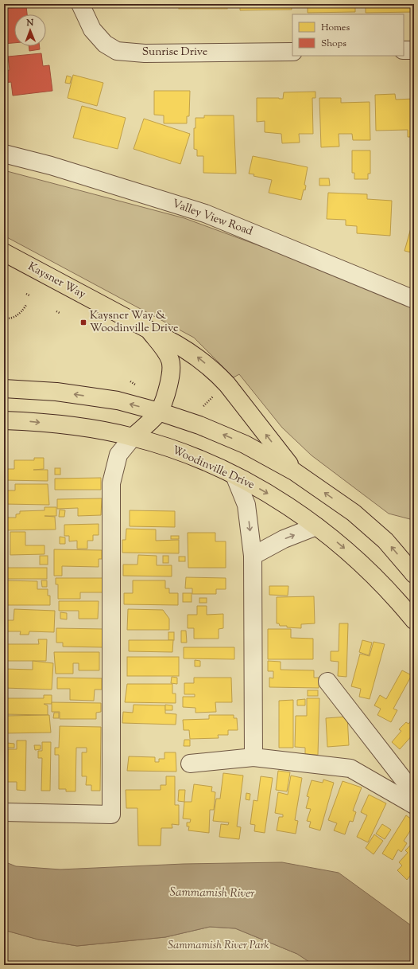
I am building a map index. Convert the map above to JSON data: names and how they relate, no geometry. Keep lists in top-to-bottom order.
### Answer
{
  "streets": {
    "main road": ["Kaysner Way", "Woodinville Drive"],
    "street": ["Sunrise Drive", "Valley View Road"]
  },
  "crossings": [
    ["Kaysner Way", "Woodinville Drive"]
  ],
  "water": ["Sammamish River"],
  "parks": ["Sammamish River Park"],
  "places": {
    "transit": ["Kaysner Way & Woodinville Drive"]
  },
  "legend": ["Homes", "Shops"],
  "north": "top"
}
